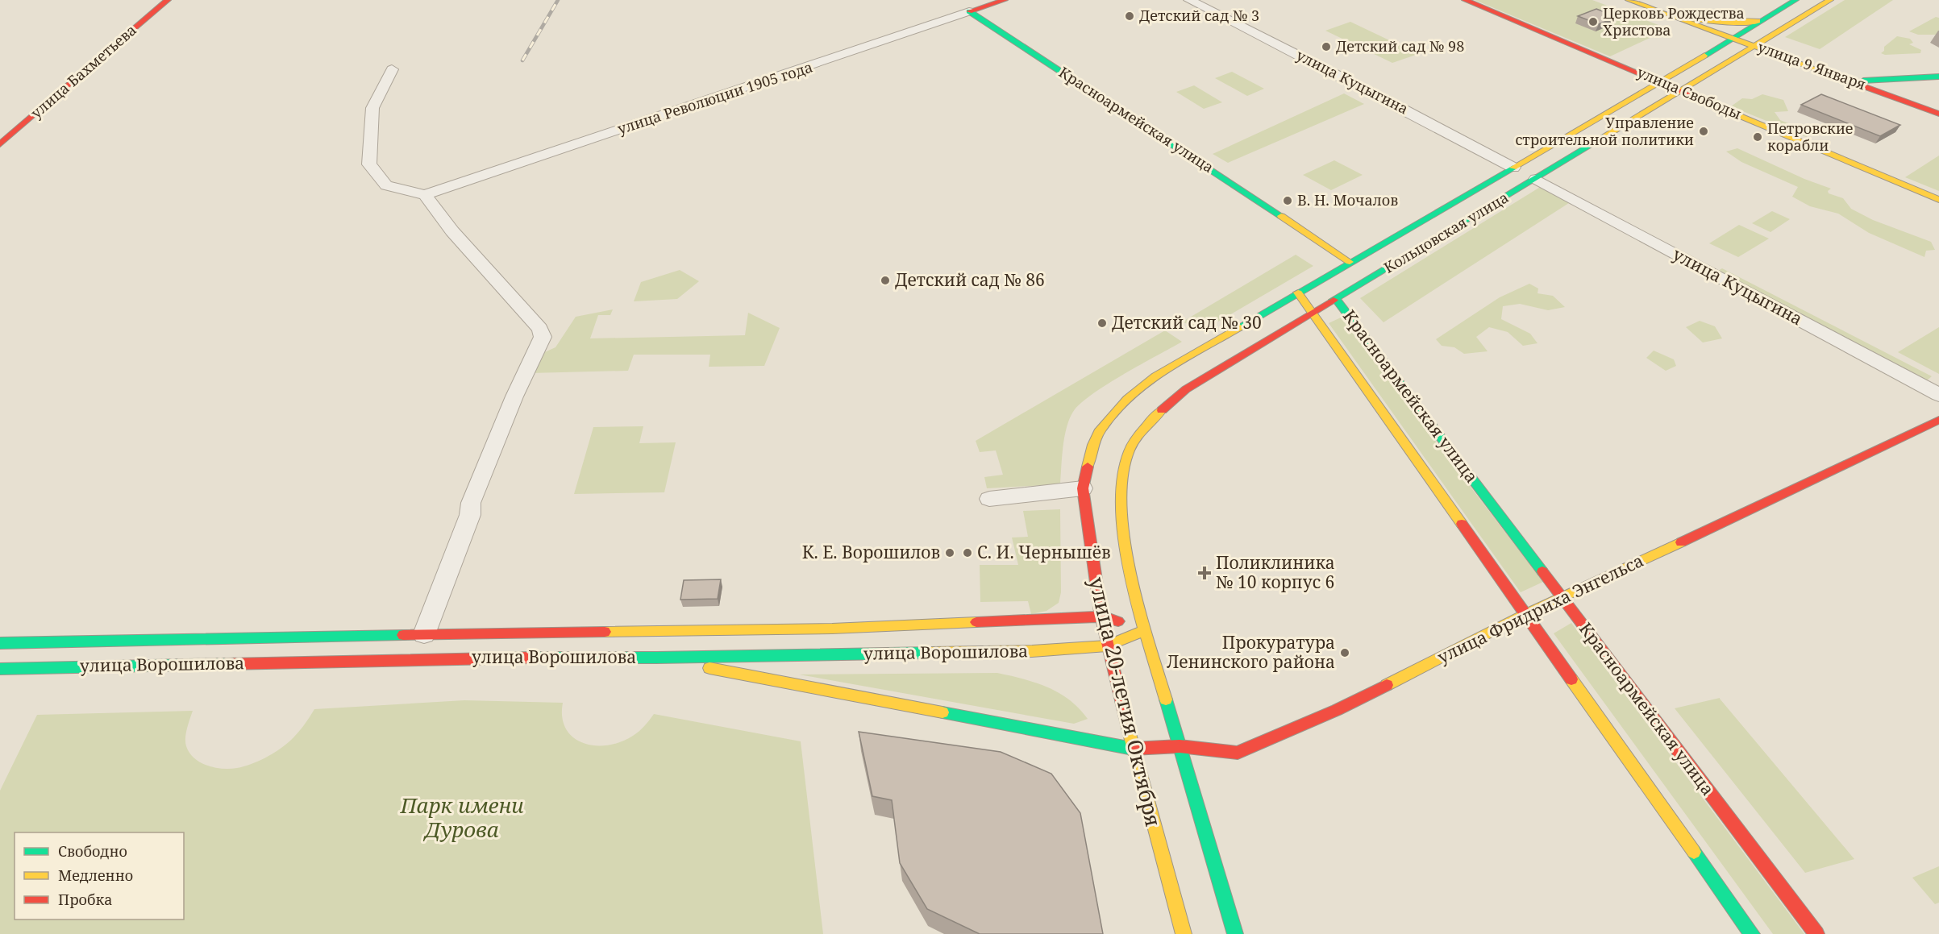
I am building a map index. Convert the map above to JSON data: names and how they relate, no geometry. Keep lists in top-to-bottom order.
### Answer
{
  "streets": {
    "main road": [
      "улица 9 Января",
      "улица Бахметьева",
      "улица Свободы",
      "улица Революции 1905 года",
      "Красноармейская улица",
      "Кольцовская улица",
      "улица Фридриха Энгельса",
      "улица Ворошилова",
      "улица 20-летия Октября"
    ],
    "street": ["улица Куцыгина"]
  },
  "crossings": [
    ["улица 9 Января", "Кольцовская улица"],
    ["улица Куцыгина", "Кольцовская улица"],
    ["улица Свободы", "Кольцовская улица"],
    ["улица Революции 1905 года", "Красноармейская улица"],
    ["Красноармейская улица", "Кольцовская улица"],
    ["Красноармейская улица", "улица Фридриха Энгельса"],
    ["Кольцовская улица", "улица 20-летия Октября"],
    ["улица Фридриха Энгельса", "улица Ворошилова"],
    ["улица Фридриха Энгельса", "улица 20-летия Октября"],
    ["улица Ворошилова", "улица 20-летия Октября"]
  ],
  "parks": ["Парк имени Дурова"],
  "places": {
    "other": [
      "Детский сад № 3",
      "Церковь Рождества Христова",
      "Детский сад № 98",
      "Управление строительной политики",
      "Петровские корабли",
      "В. Н. Мочалов",
      "Детский сад № 86",
      "Детский сад № 30",
      "К. Е. Ворошилов",
      "С. И. Чернышёв",
      "Прокуратура Ленинского района"
    ],
    "health": ["Поликлиника № 10 корпус 6"]
  },
  "legend": ["Свободно", "Медленно", "Пробка"]
}
